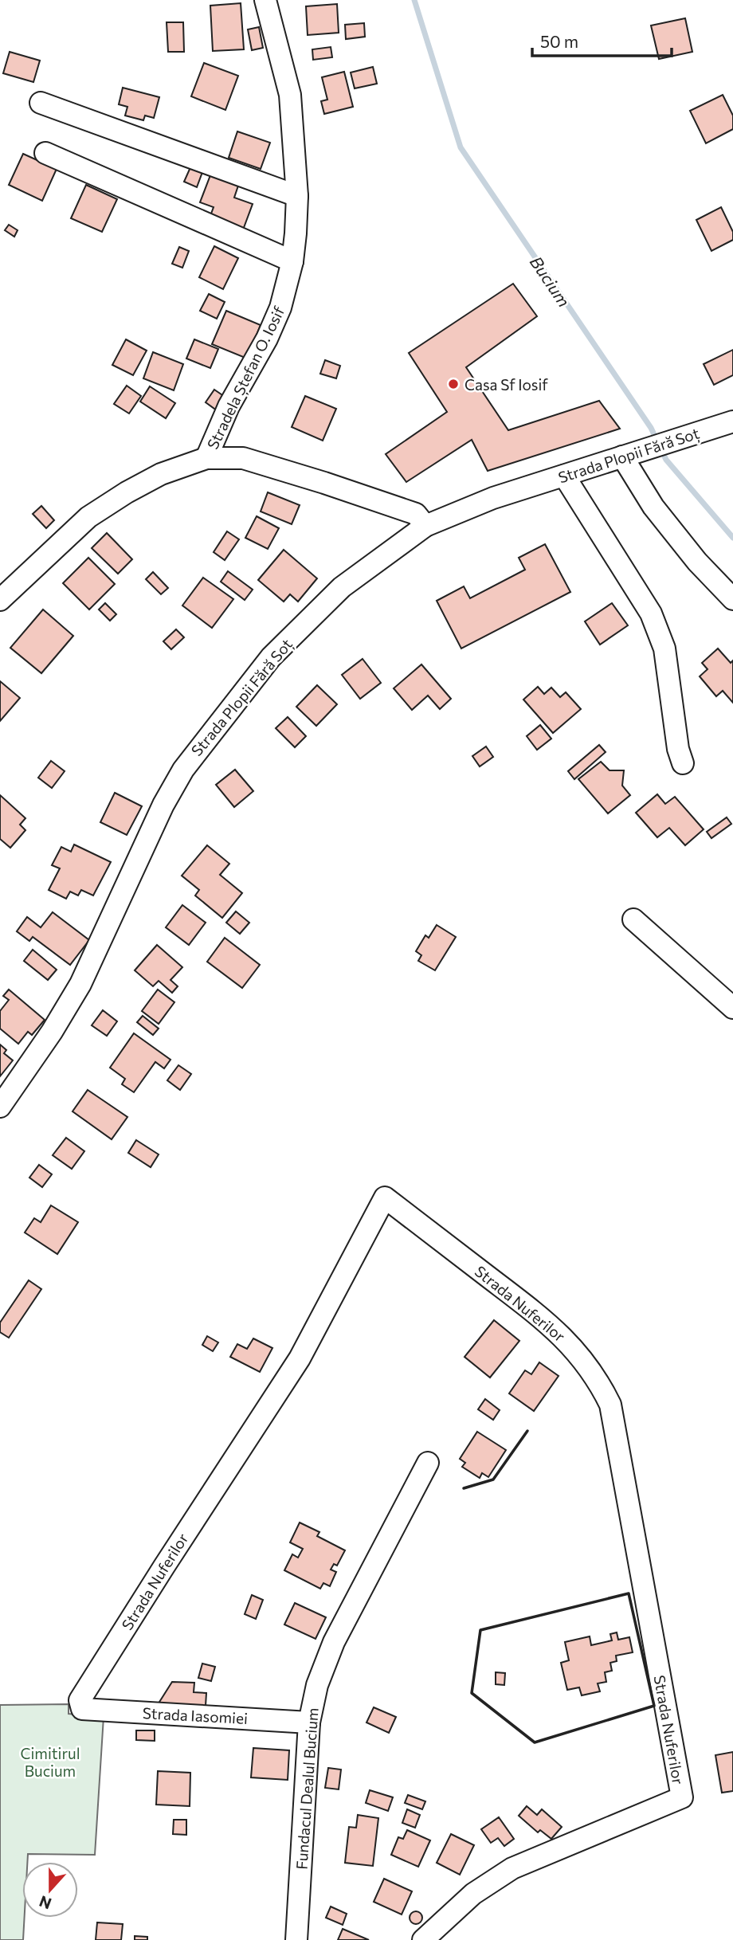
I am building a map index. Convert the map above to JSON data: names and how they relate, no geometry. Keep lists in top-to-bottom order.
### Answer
{
  "streets": {
    "street": [
      "Stradela Ștefan O. Iosif",
      "Strada Plopii Fără Soț",
      "Strada Nuferilor",
      "Strada Iasomiei",
      "Fundacul Dealul Bucium"
    ]
  },
  "crossings": [
    ["Strada Nuferilor", "Strada Iasomiei"],
    ["Strada Iasomiei", "Fundacul Dealul Bucium"]
  ],
  "water": ["Bucium"],
  "parks": ["Cimitirul Bucium"],
  "places": ["Casa Sf Iosif"],
  "scale_bar": "50 m",
  "north": "bottom"
}
